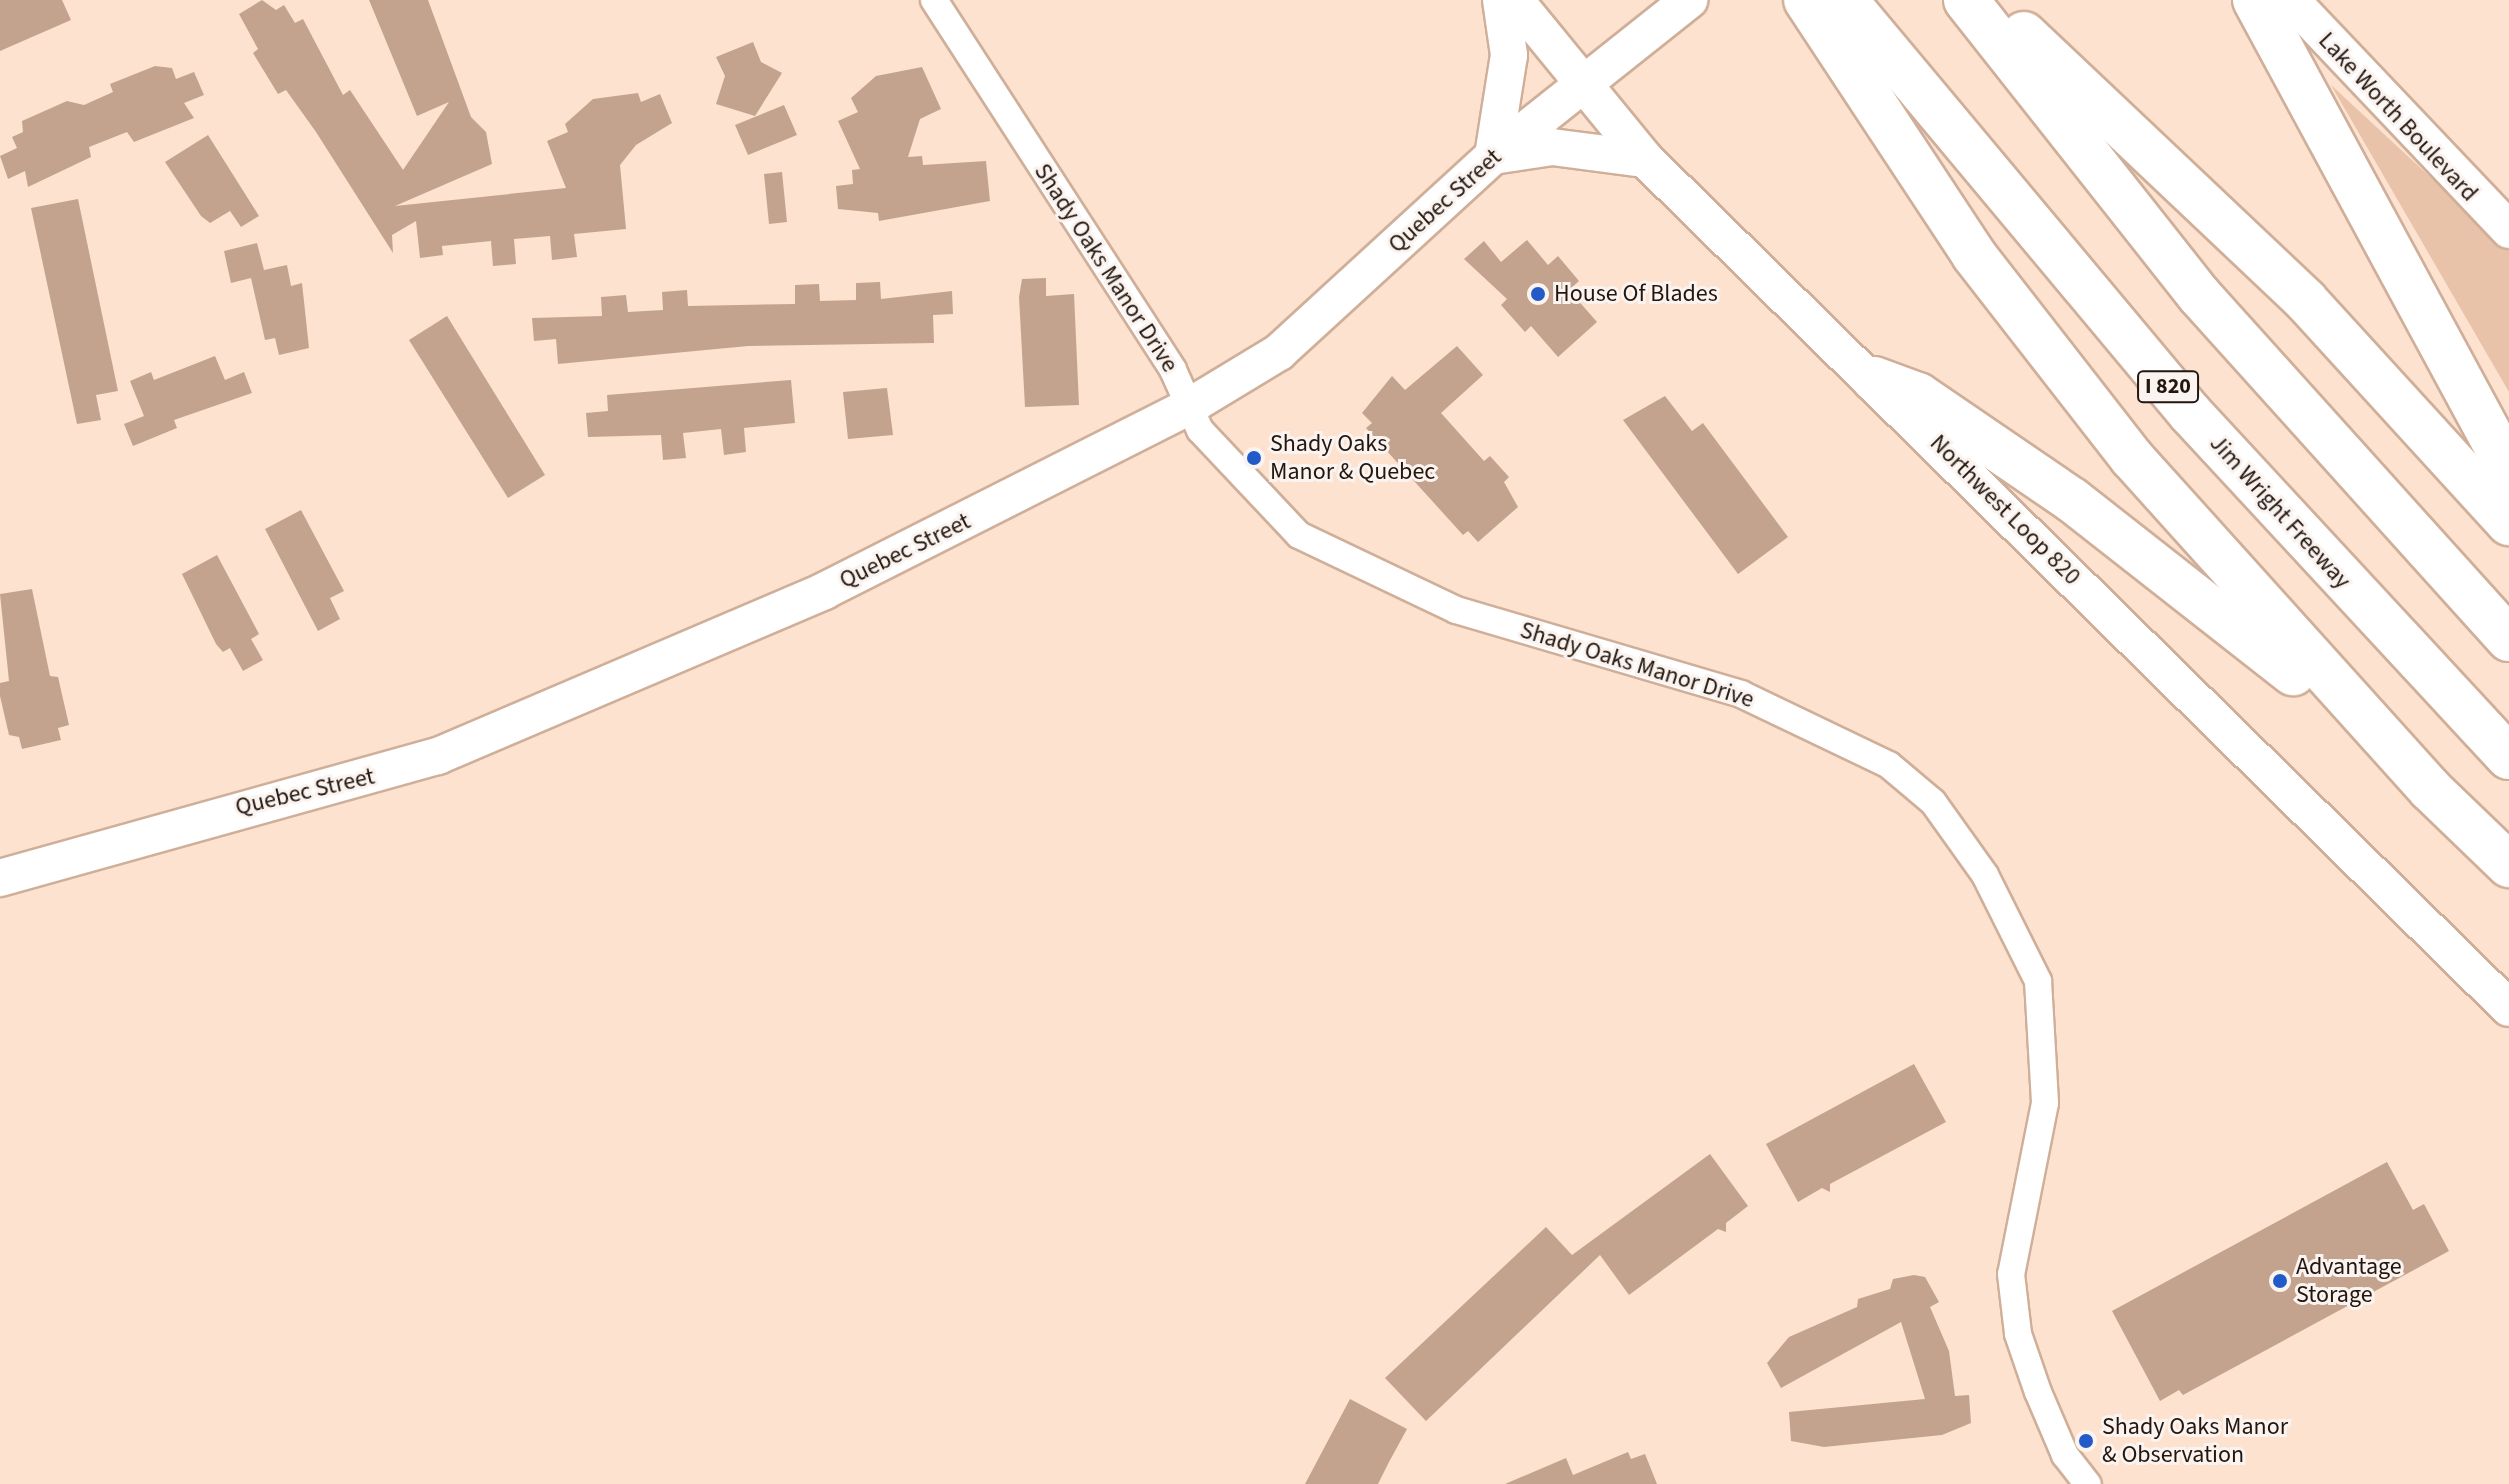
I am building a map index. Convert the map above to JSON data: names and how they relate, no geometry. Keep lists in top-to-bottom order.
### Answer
{
  "streets": {
    "highway": ["I 820", "Jim Wright Freeway"],
    "main road": ["Lake Worth Boulevard", "Quebec Street", "Northwest Loop 820"],
    "street": ["Shady Oaks Manor Drive"]
  },
  "crossings": [
    ["Quebec Street", "Shady Oaks Manor Drive"],
    ["Quebec Street", "Northwest Loop 820"]
  ],
  "places": [
    "House Of Blades",
    "Shady Oaks Manor & Quebec",
    "Advantage Storage",
    "Shady Oaks Manor & Observation"
  ]
}
